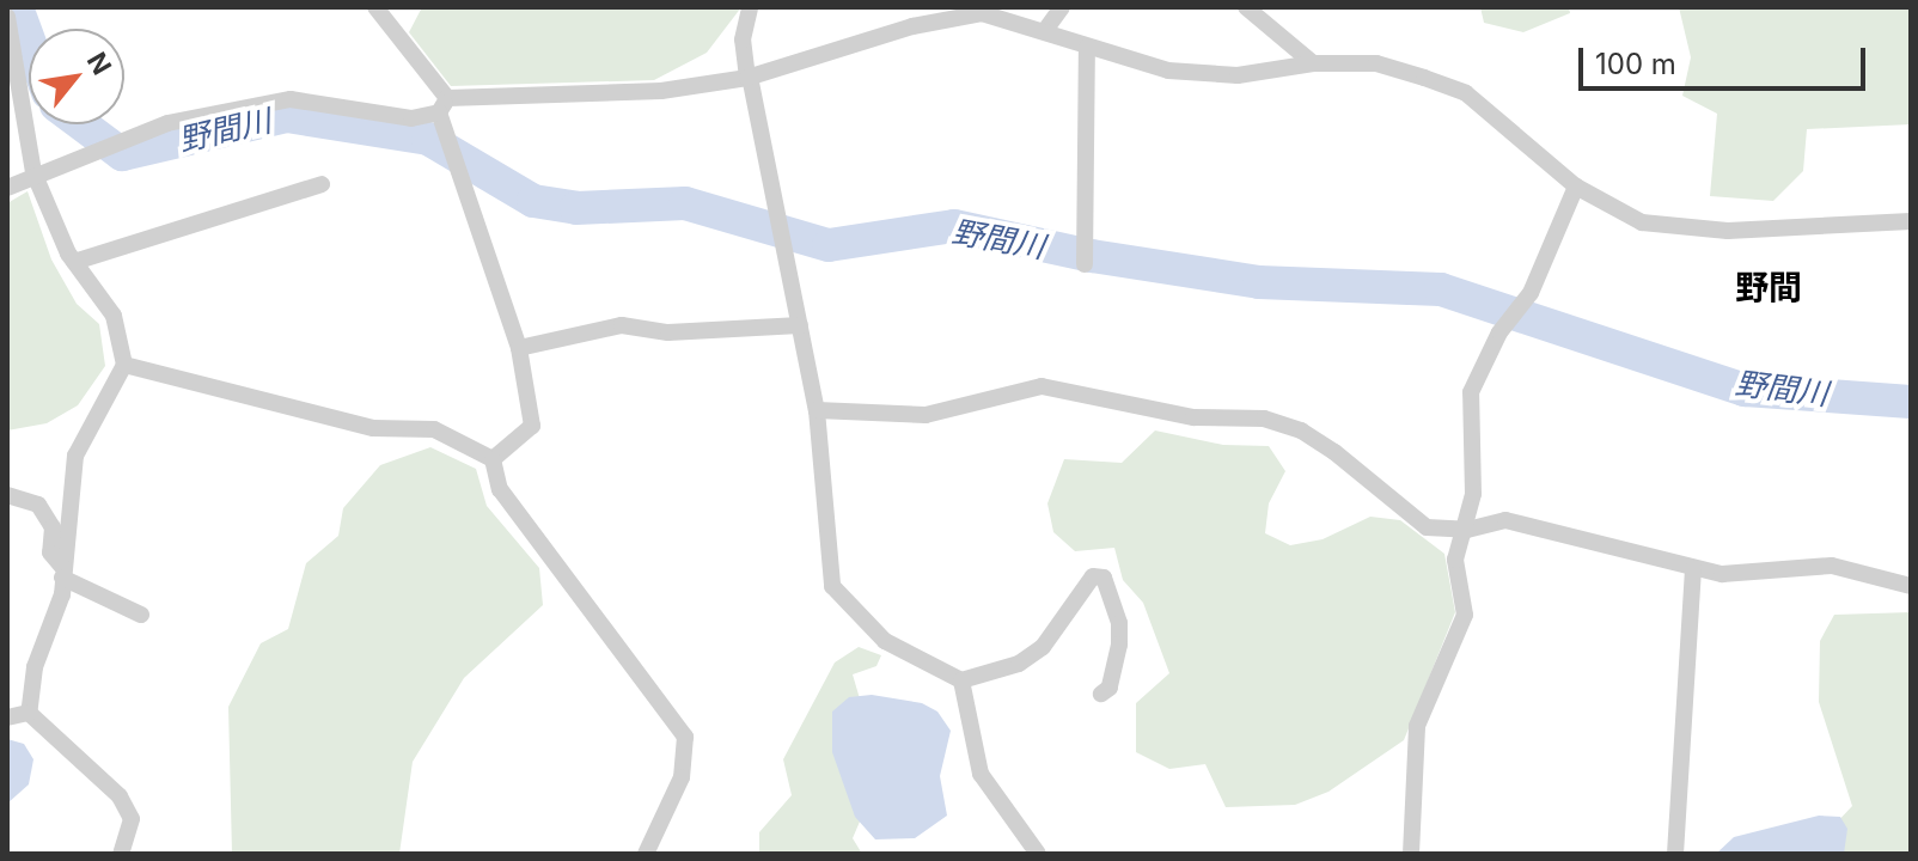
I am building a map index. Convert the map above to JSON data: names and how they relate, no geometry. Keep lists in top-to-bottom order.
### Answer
{
  "districts": ["野間"],
  "water": ["野間川"],
  "scale_bar": "100 m",
  "north": "top right"
}
